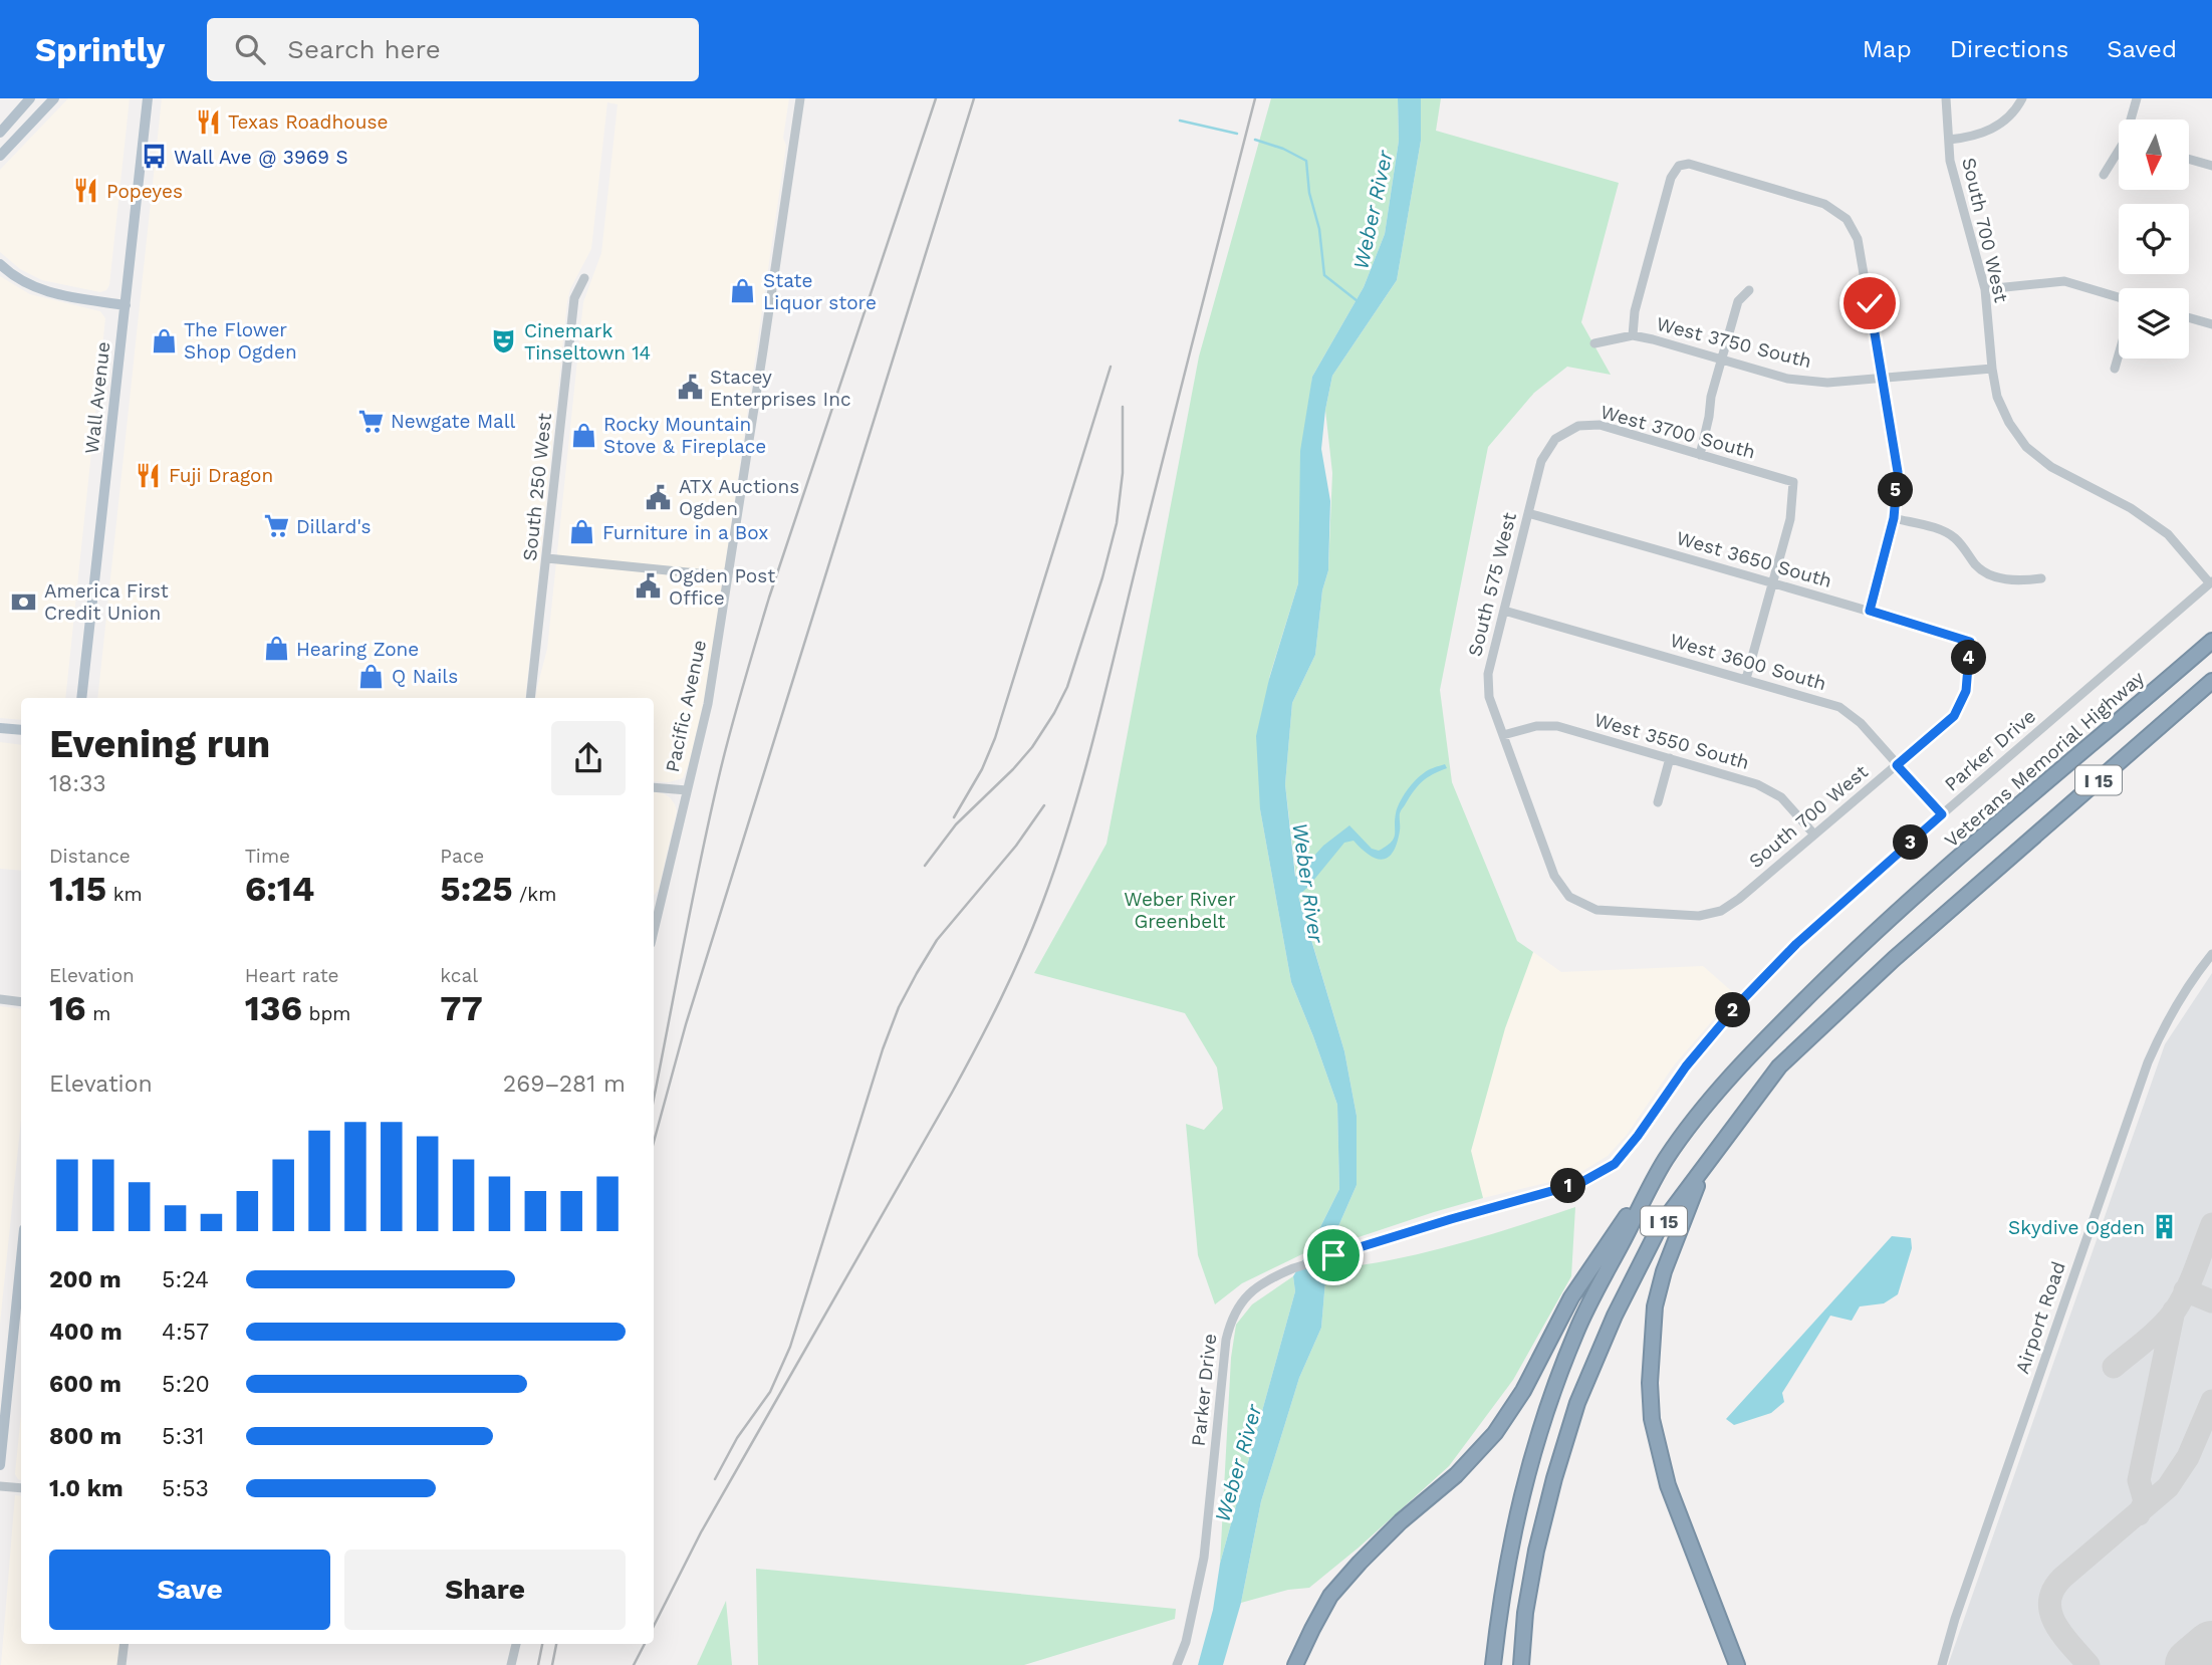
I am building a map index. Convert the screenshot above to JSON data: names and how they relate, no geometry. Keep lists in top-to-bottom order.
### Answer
{
  "streets": {
    "highway": ["Veterans Memorial Highway", "I 15"],
    "main road": ["Wall Avenue"],
    "street": [
      "South 700 West",
      "West 3750 South",
      "West 3700 South",
      "South 250 West",
      "West 3650 South",
      "South 575 West",
      "West 3600 South",
      "Pacific Avenue",
      "West 3550 South",
      "Parker Drive",
      "Airport Road"
    ]
  },
  "crossings": [
    ["South 700 West", "West 3750 South"],
    ["South 700 West", "West 3650 South"],
    ["South 700 West", "South 575 West"],
    ["South 700 West", "West 3600 South"],
    ["South 700 West", "West 3550 South"],
    ["South 700 West", "Parker Drive"],
    ["West 3700 South", "West 3650 South"],
    ["West 3700 South", "South 575 West"],
    ["West 3650 South", "South 575 West"],
    ["South 575 West", "West 3600 South"],
    ["South 575 West", "West 3550 South"],
    ["West 3600 South", "Parker Drive"]
  ],
  "water": ["Weber River"],
  "parks": ["Weber River Greenbelt"],
  "places": {
    "restaurant": ["Texas Roadhouse", "Popeyes", "Fuji Dragon"],
    "bus stop": ["Wall Ave @ 3969 S"],
    "shop": [
      "State Liquor store",
      "The Flower Shop Ogden",
      "Rocky Mountain Stove & Fireplace",
      "Furniture in a Box",
      "Hearing Zone",
      "Q Nails"
    ],
    "theatre": ["Cinemark Tinseltown 14"],
    "public building": ["Stacey Enterprises Inc", "ATX Auctions Ogden", "Ogden Post Office"],
    "supermarket": ["Newgate Mall", "Dillard's"],
    "bank": ["America First Credit Union"],
    "building": ["Skydive Ogden"]
  },
  "north": "bottom",
  "page": {
    "header": "Sprintly",
    "search": "Search here",
    "nav": ["Map", "Directions", "Saved"],
    "pins": [
      "5",
      "4",
      "3",
      "2",
      "1"
    ],
    "heading": ["Evening run", "18:33"],
    "stats": [
      ["Distance", "1.15 km"],
      ["Time", "6:14"],
      ["Pace", "5:25 /km"],
      ["Elevation", "16 m"],
      ["Heart rate", "136 bpm"],
      ["kcal", "77"]
    ],
    "chart": ["Elevation", "269–281 m"],
    "list": [
      {
        "name": "200 m",
        "note": "5:24"
      },
      {
        "name": "400 m",
        "note": "4:57"
      },
      {
        "name": "600 m",
        "note": "5:20"
      },
      {
        "name": "800 m",
        "note": "5:31"
      },
      {
        "name": "1.0 km",
        "note": "5:53"
      }
    ],
    "buttons": ["Save", "Share"]
  }
}
